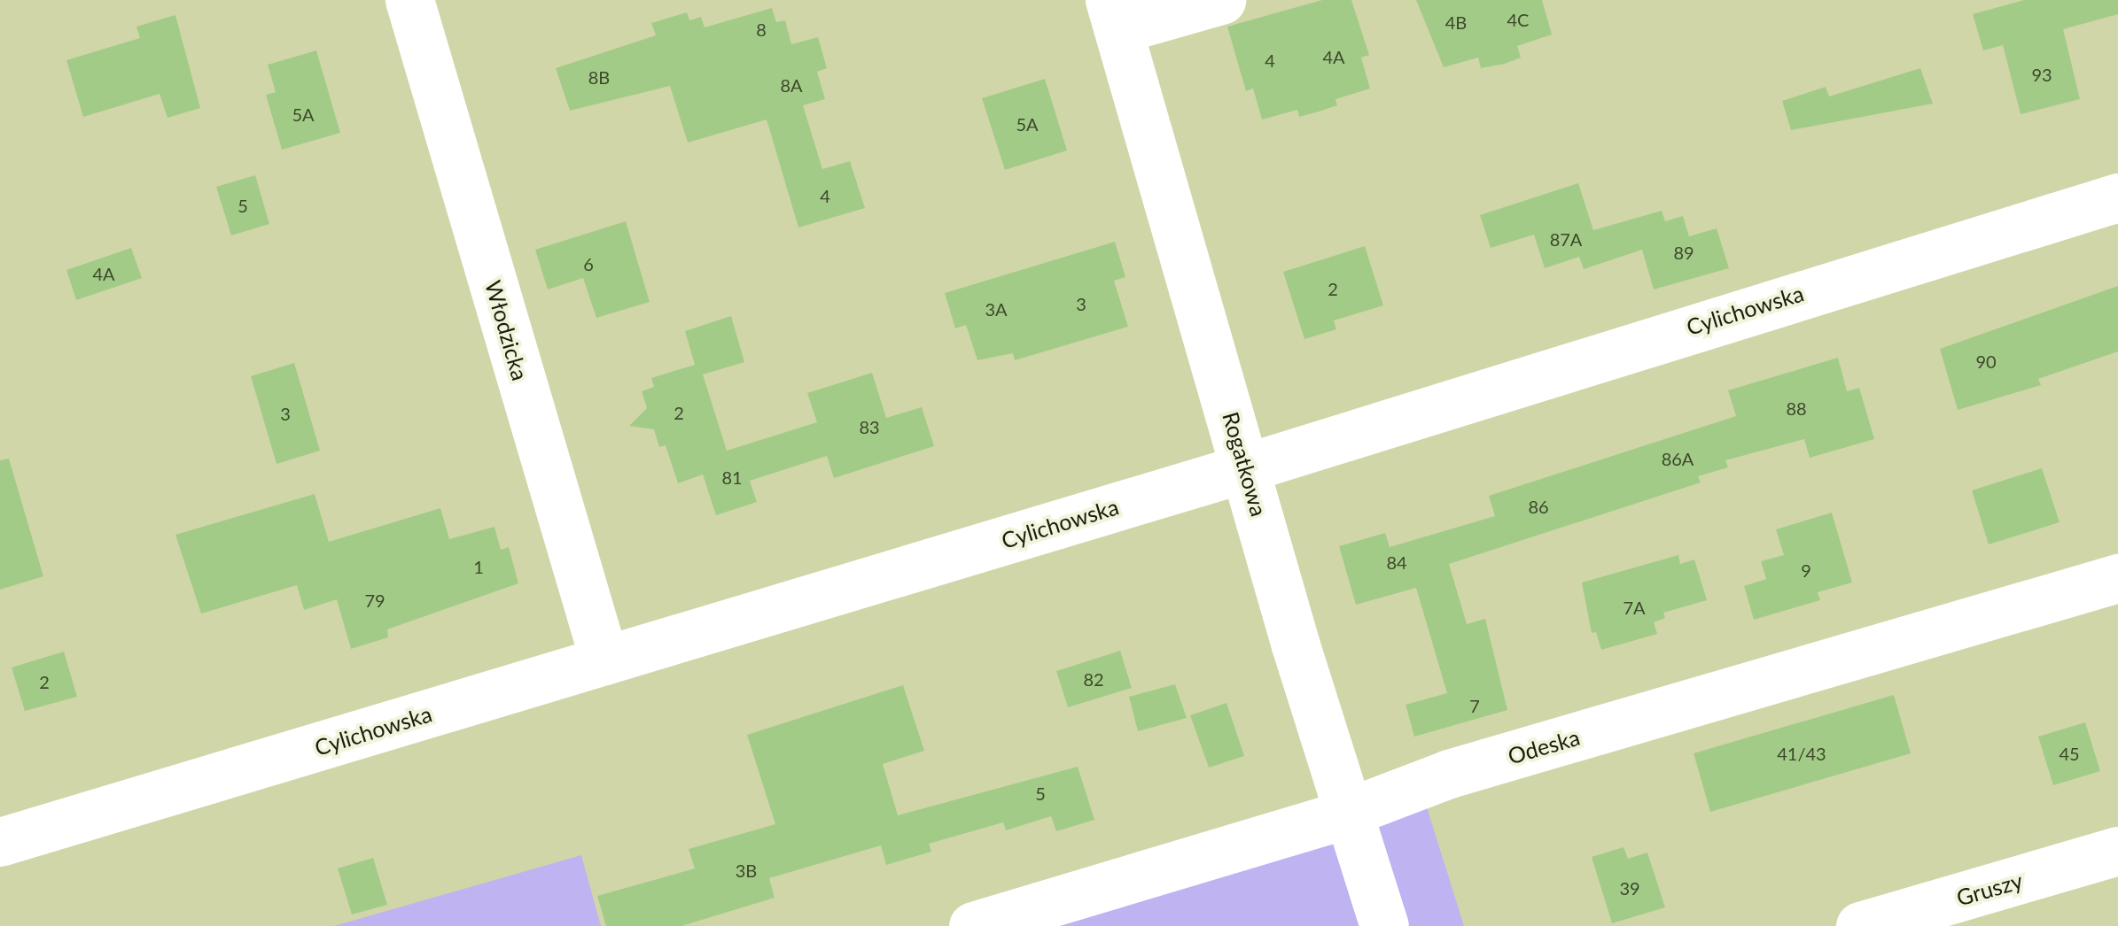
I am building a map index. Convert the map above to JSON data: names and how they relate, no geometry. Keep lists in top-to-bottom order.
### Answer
{
  "streets": {
    "street": [
      "Cylichowska",
      "Włodzicka",
      "Rogatkowa",
      "Odeska",
      "Gruszy"
    ]
  },
  "crossings": [
    ["Cylichowska", "Włodzicka"],
    ["Cylichowska", "Rogatkowa"],
    ["Rogatkowa", "Odeska"]
  ],
  "house_numbers": [
    "4C",
    "4B",
    "8",
    "4A",
    "4",
    "93",
    "8B",
    "8A",
    "5A",
    "5A",
    "4",
    "5",
    "87A",
    "89",
    "6",
    "4A",
    "2",
    "3",
    "3A",
    "90",
    "88",
    "2",
    "3",
    "83",
    "86A",
    "81",
    "86",
    "84",
    "1",
    "9",
    "79",
    "7A",
    "82",
    "2",
    "7",
    "41/43",
    "45",
    "5",
    "3B",
    "39"
  ]
}
